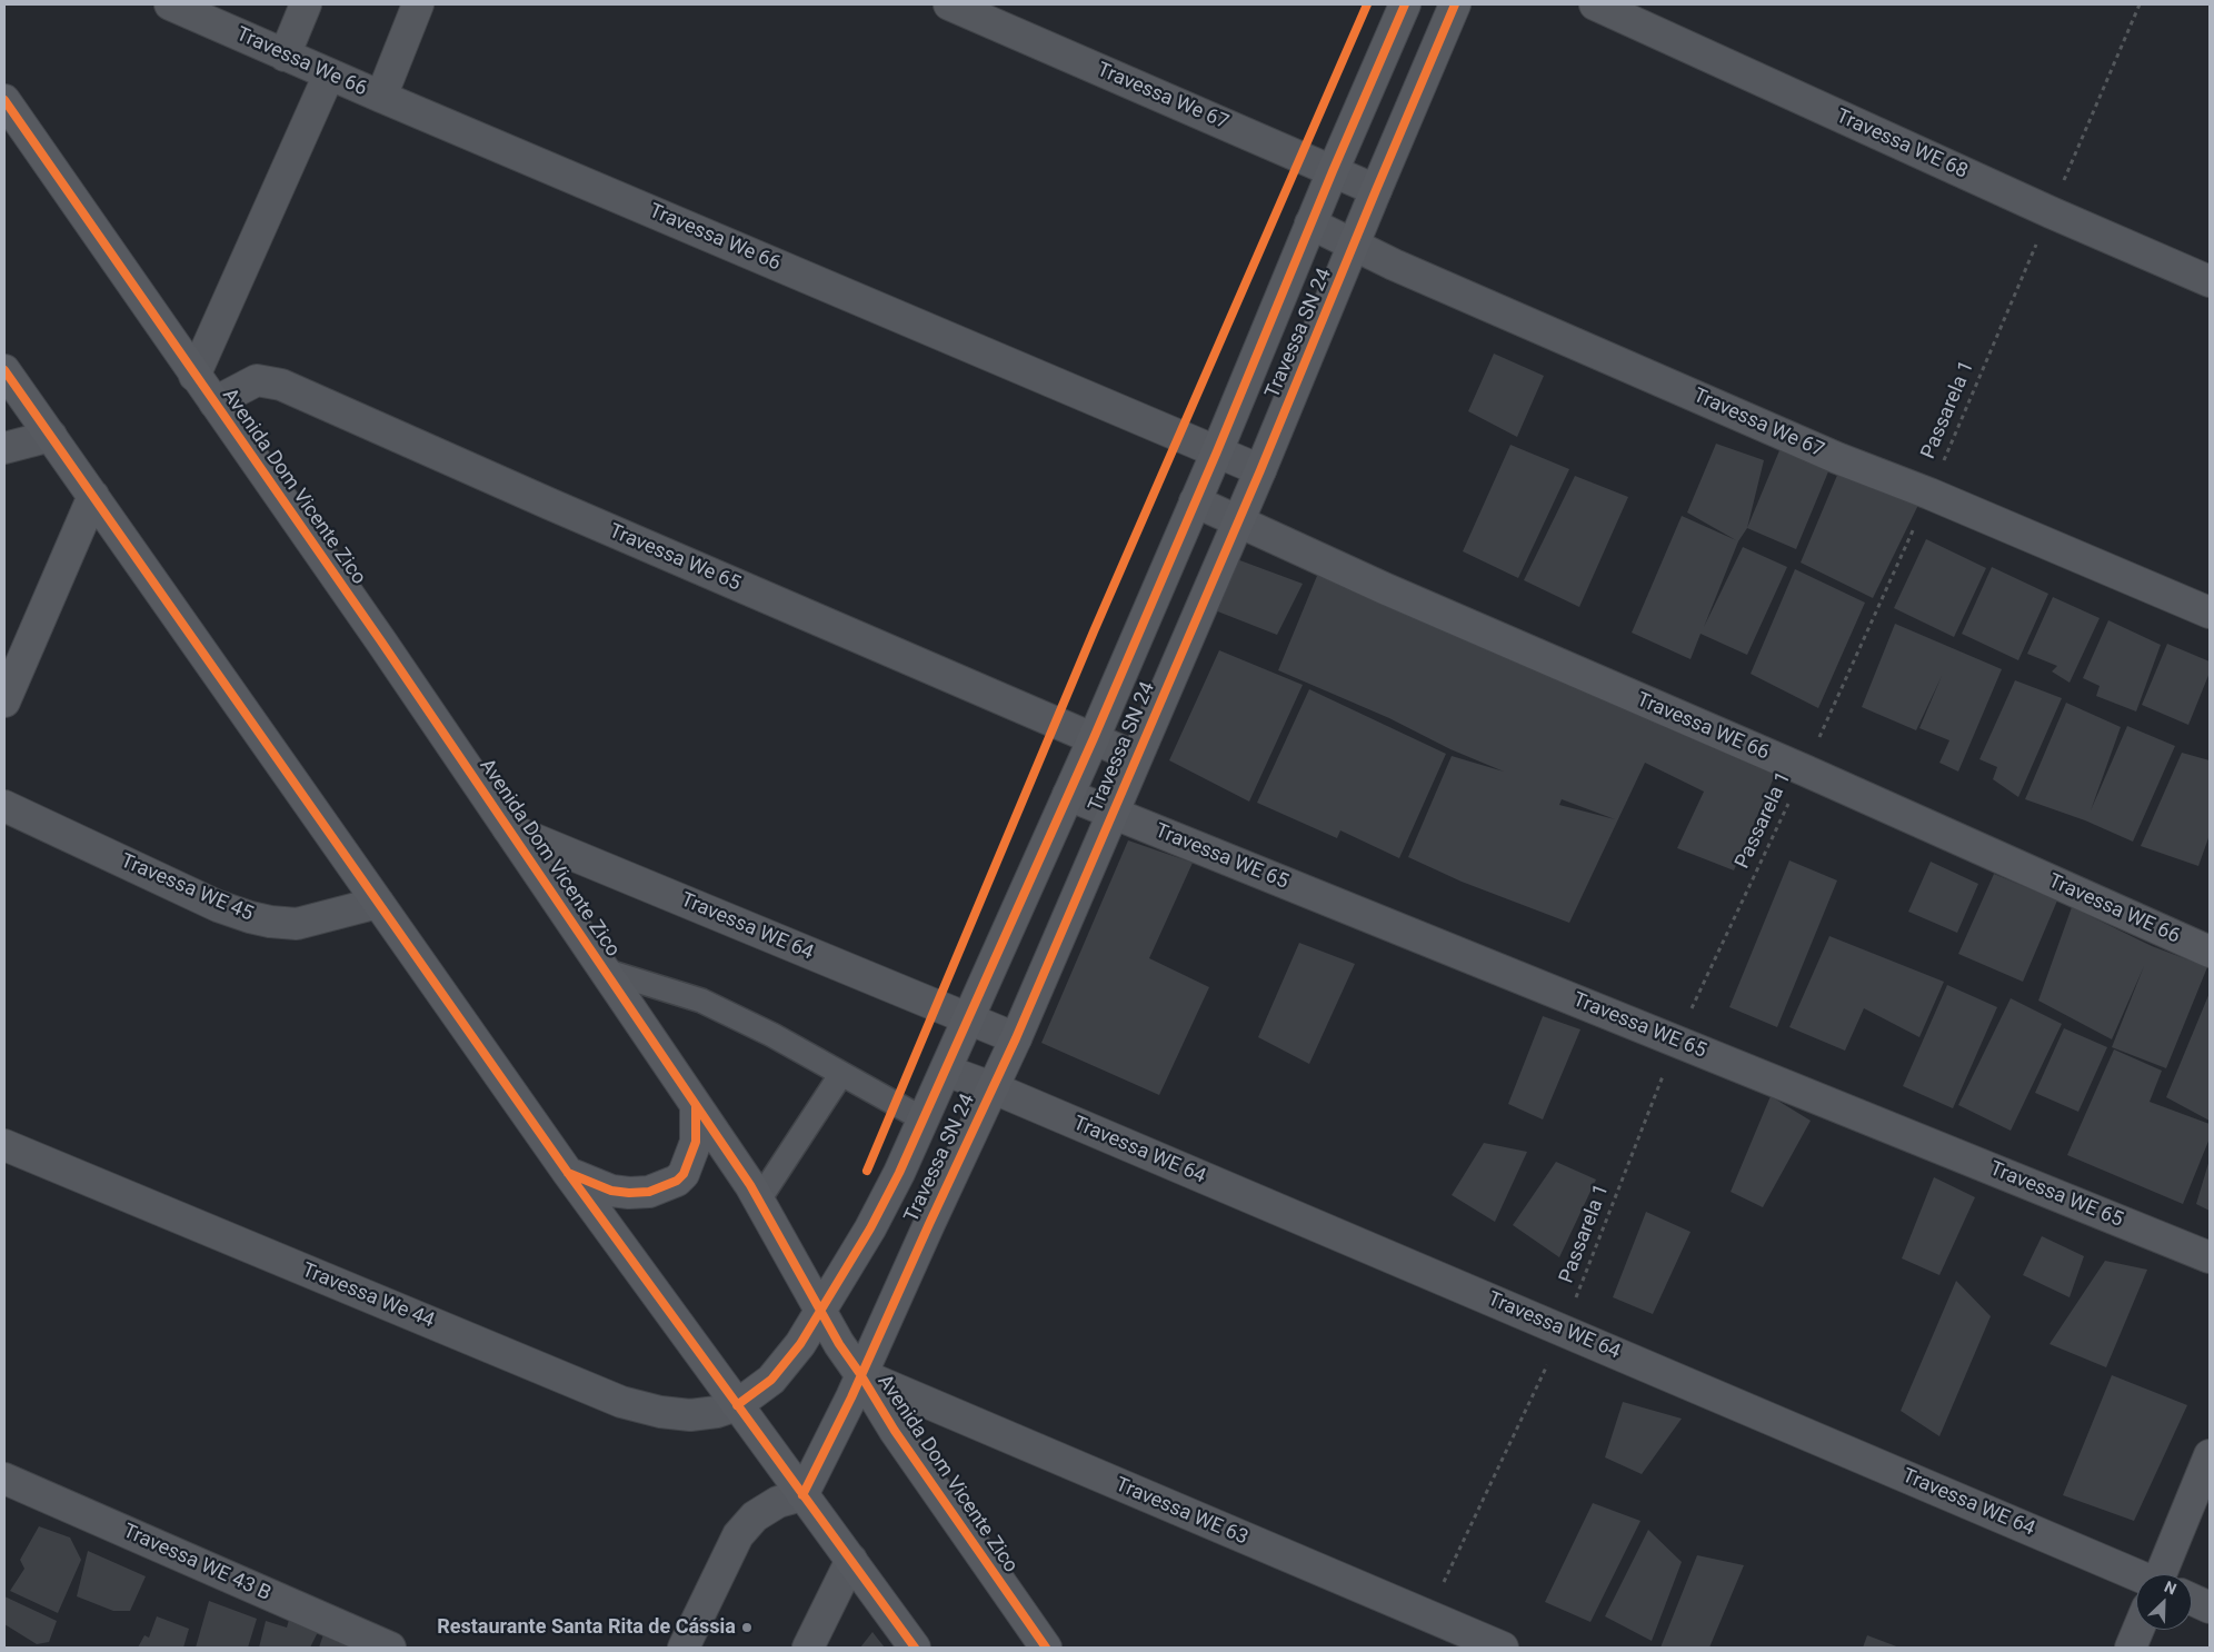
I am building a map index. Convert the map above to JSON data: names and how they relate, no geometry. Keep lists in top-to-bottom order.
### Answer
{
  "streets": {
    "main road": ["Travessa SN 24", "Avenida Dom Vicente Zico"],
    "street": [
      "Travessa We 66",
      "Travessa We 67",
      "Travessa WE 68",
      "Travessa We 65",
      "Travessa WE 66",
      "Travessa WE 65",
      "Travessa WE 45",
      "Travessa WE 64",
      "Travessa We 44",
      "Travessa WE 63",
      "Travessa WE 43 B"
    ],
    "path": ["Passarela 1"]
  },
  "crossings": [
    ["Travessa We 66", "Travessa SN 24"],
    ["Travessa We 67", "Travessa SN 24"],
    ["Travessa We 67", "Passarela 1"],
    ["Travessa WE 68", "Passarela 1"],
    ["Travessa SN 24", "Avenida Dom Vicente Zico"],
    ["Travessa SN 24", "Travessa We 65"],
    ["Travessa SN 24", "Travessa WE 66"],
    ["Travessa SN 24", "Travessa WE 65"],
    ["Travessa SN 24", "Travessa WE 64"],
    ["Travessa SN 24", "Travessa We 44"],
    ["Travessa SN 24", "Travessa WE 63"],
    ["Passarela 1", "Travessa WE 66"],
    ["Passarela 1", "Travessa WE 65"],
    ["Passarela 1", "Travessa WE 64"],
    ["Passarela 1", "Travessa WE 63"],
    ["Avenida Dom Vicente Zico", "Travessa We 65"],
    ["Avenida Dom Vicente Zico", "Travessa WE 64"],
    ["Avenida Dom Vicente Zico", "Travessa WE 63"]
  ],
  "places": ["Restaurante Santa Rita de Cássia"],
  "north": "top right"
}
